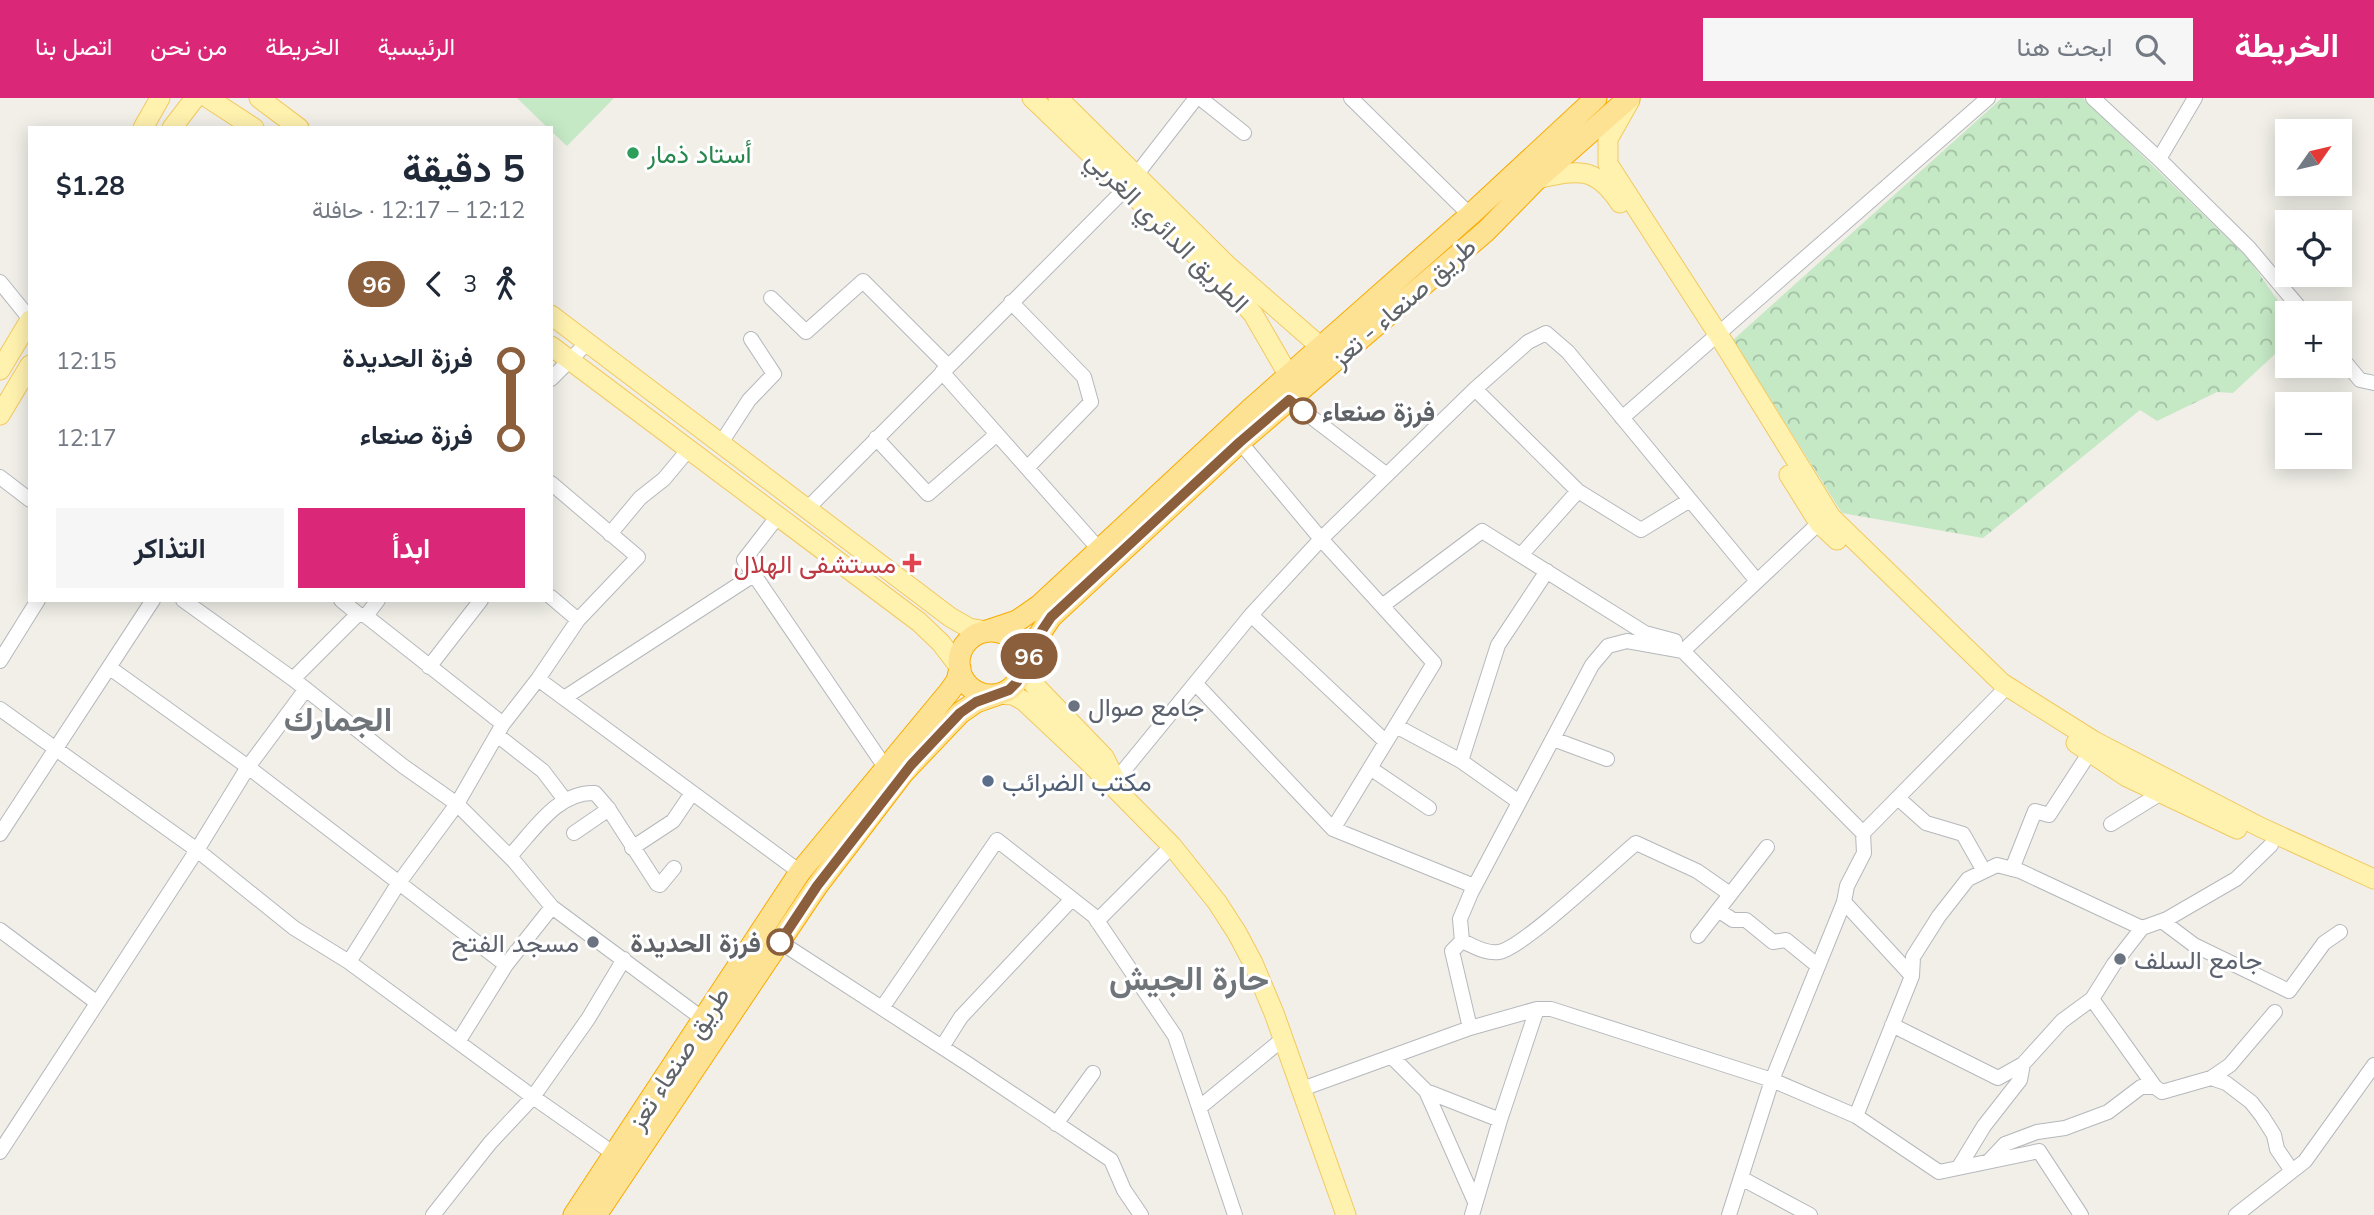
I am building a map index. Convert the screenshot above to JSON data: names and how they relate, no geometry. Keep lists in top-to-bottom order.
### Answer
{
  "streets": {
    "highway": ["طريق صنعاء - تعز", "طريق صنعاء تعز"],
    "main road": ["الطريق الدائري الغربي"]
  },
  "crossings": [
    ["الطريق الدائري الغربي", "طريق صنعاء - تعز"]
  ],
  "districts": ["الجمارك", "حارة الجيش"],
  "places": {
    "other": [
      "أستاد ذمار",
      "فرزة صنعاء",
      "جامع صوال",
      "مكتب الضرائب",
      "مسجد الفتح",
      "فرزة الحديدة",
      "جامع السلف"
    ],
    "health": ["مستشفى الهلال"]
  },
  "lines": ["bus line 96"],
  "north": "top right",
  "page": {
    "header": "الخريطة",
    "search": "ابحث هنا",
    "nav": [
      "الرئيسية",
      "الخريطة",
      "من نحن",
      "اتصل بنا"
    ],
    "on_map": "96",
    "map_buttons": ["+", "−"],
    "heading": ["5 دقيقة", "12:12 – 12:17 · حافلة", "$1.28"],
    "legs": ["3", "96"],
    "list": [
      {
        "name": "فرزة الحديدة",
        "value": "12:15"
      },
      {
        "name": "فرزة صنعاء",
        "value": "12:17"
      }
    ],
    "buttons": ["ابدأ", "التذاكر"]
  }
}
